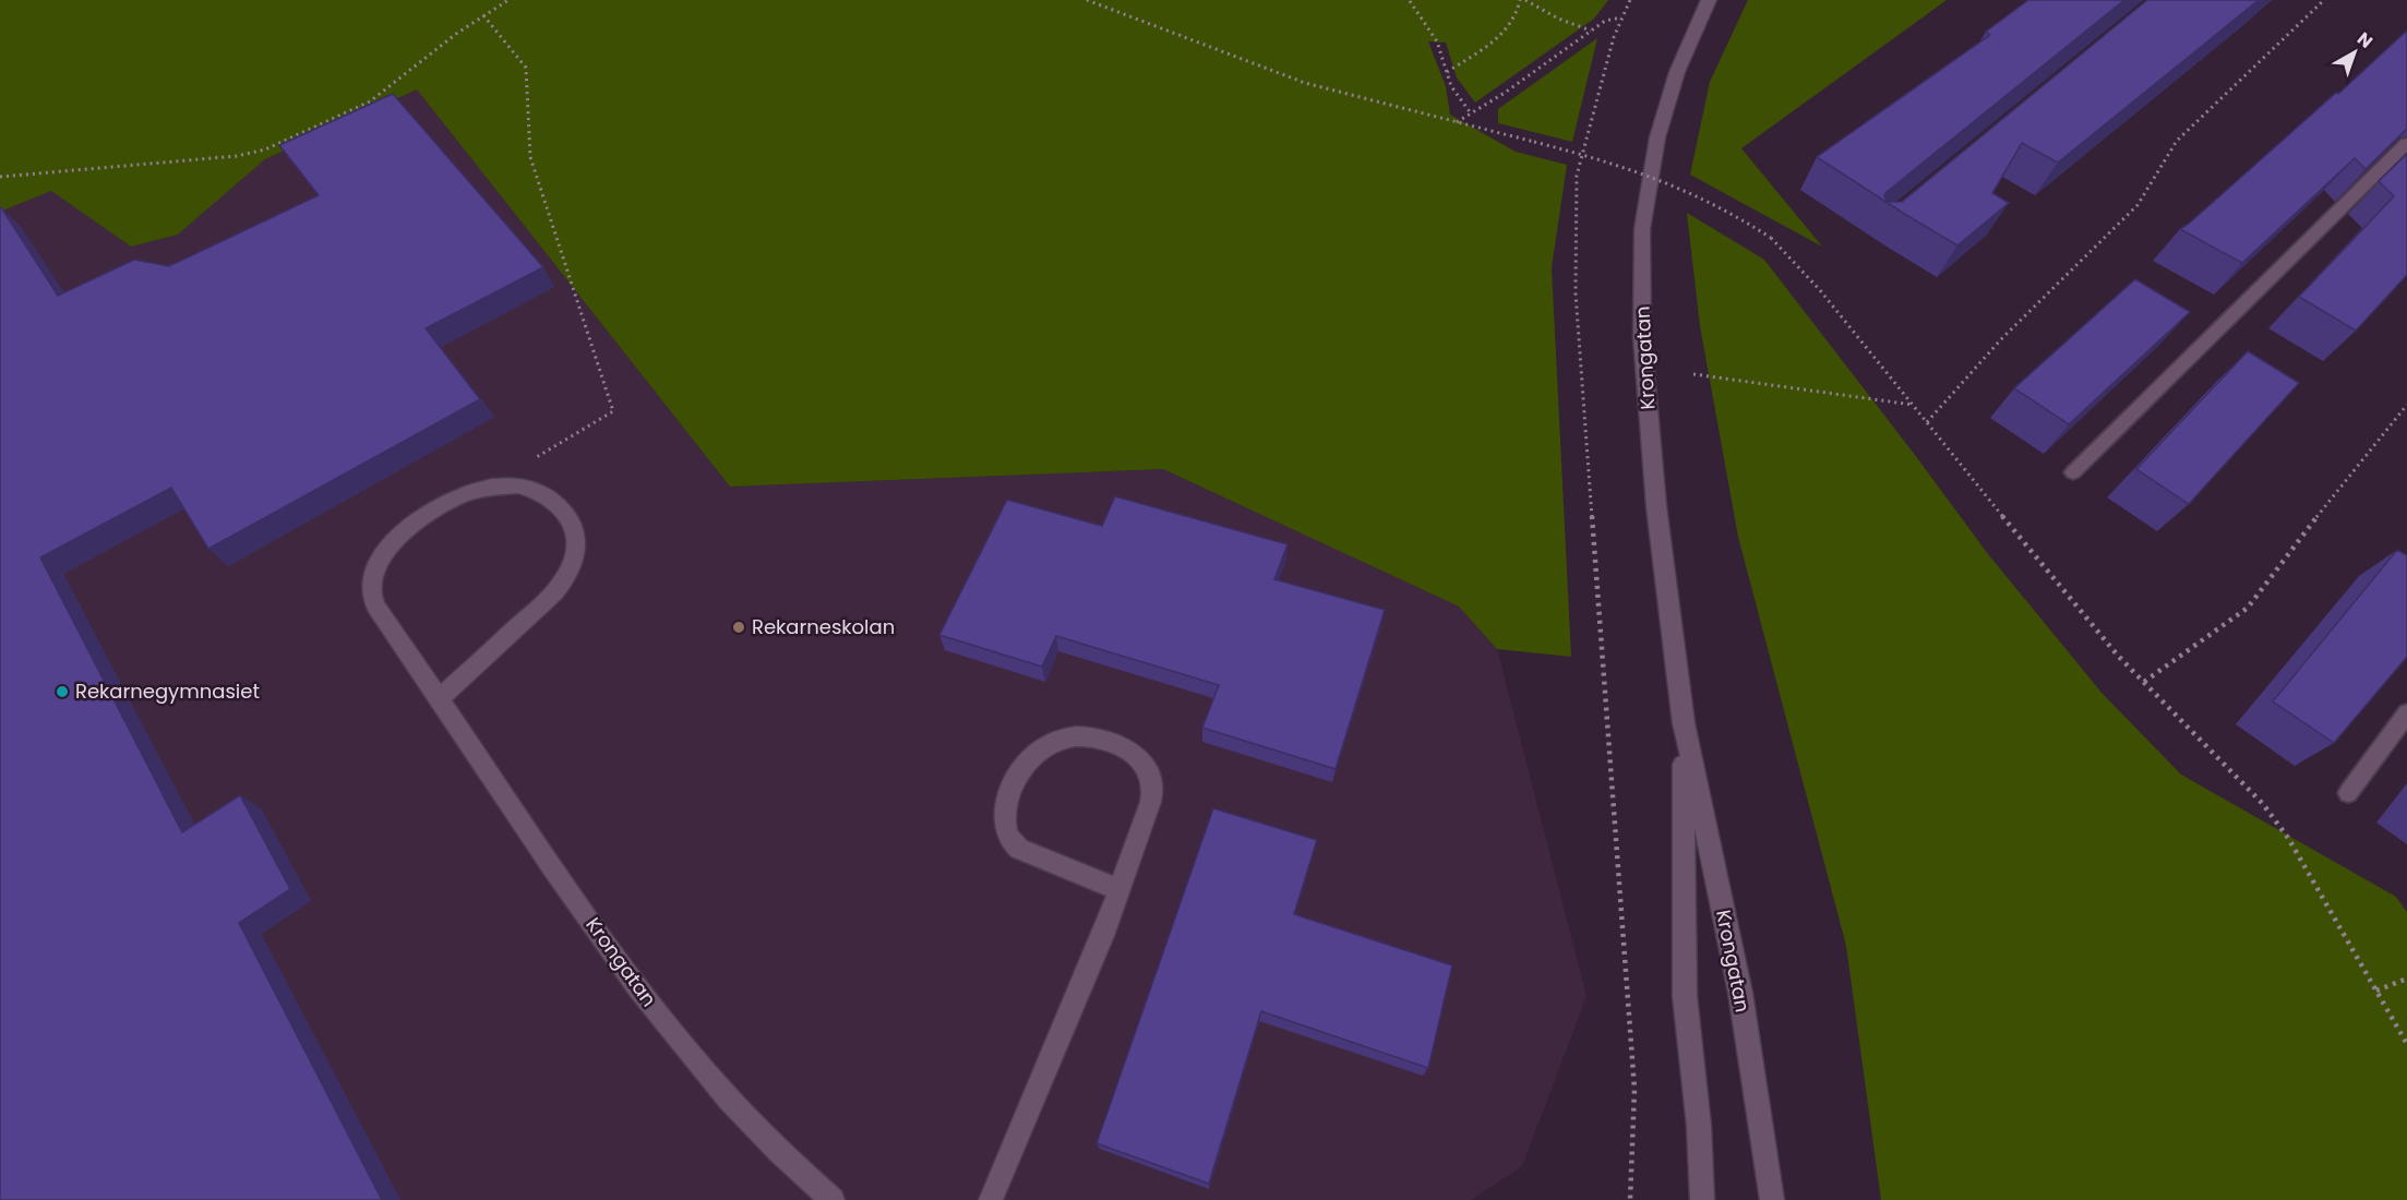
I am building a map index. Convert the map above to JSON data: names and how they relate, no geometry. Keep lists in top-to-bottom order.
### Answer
{
  "streets": {
    "street": ["Krongatan"]
  },
  "places": ["Rekarneskolan", "Rekarnegymnasiet"],
  "north": "top right"
}
